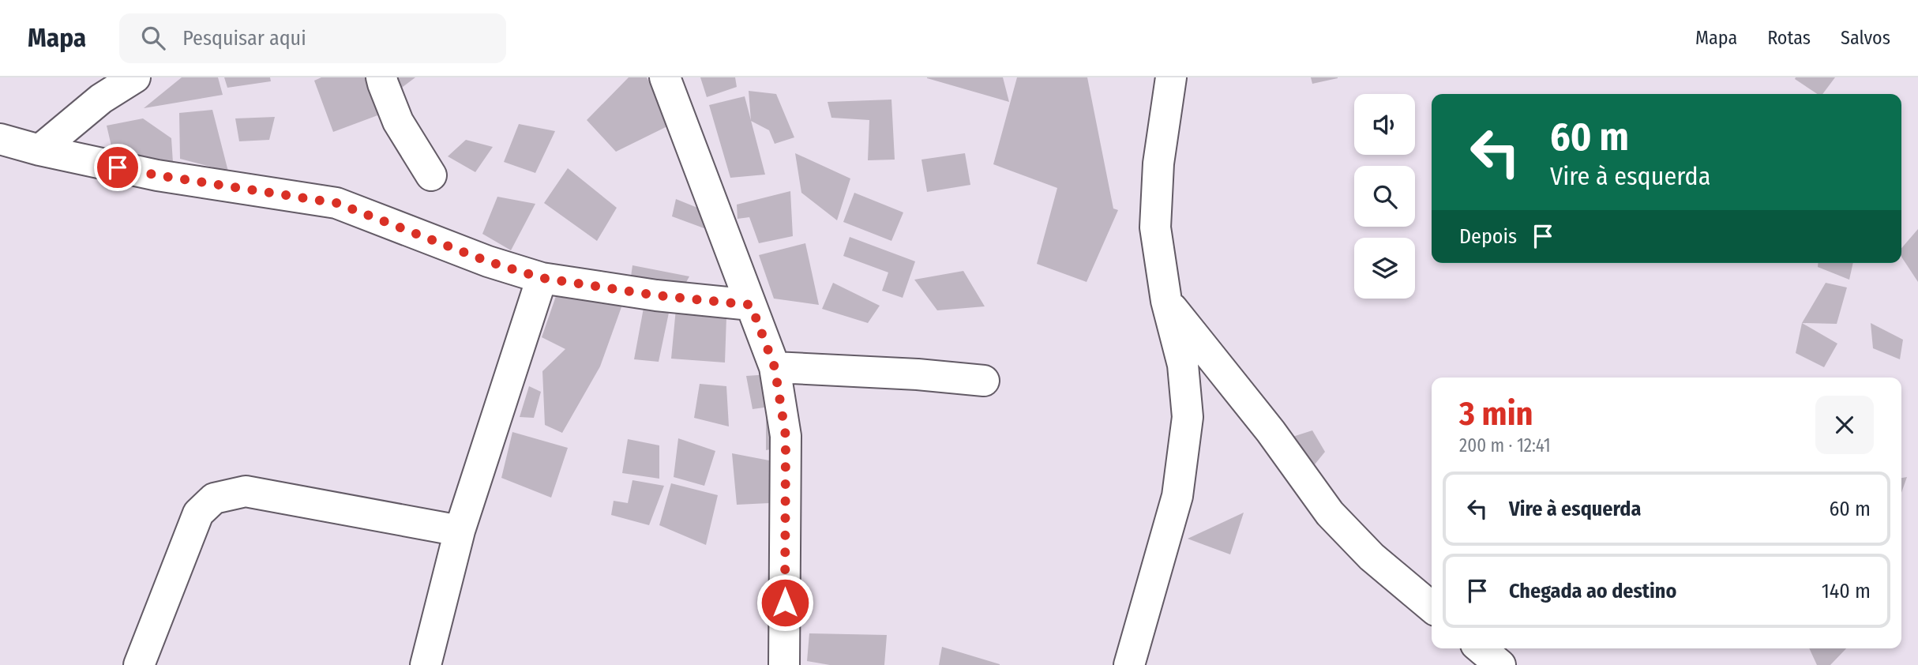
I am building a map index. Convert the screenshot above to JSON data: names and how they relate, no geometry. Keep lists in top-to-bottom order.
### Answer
{
  "page": {
    "header": "Mapa",
    "search": "Pesquisar aqui",
    "nav": ["Mapa", "Rotas", "Salvos"],
    "turn": ["60 m", "Vire à esquerda"],
    "then": "Depois",
    "heading": ["3 min", "200 m · 12:41"],
    "list": [
      {
        "name": "Vire à esquerda",
        "value": "60 m"
      },
      {
        "name": "Chegada ao destino",
        "value": "140 m"
      }
    ]
  }
}
